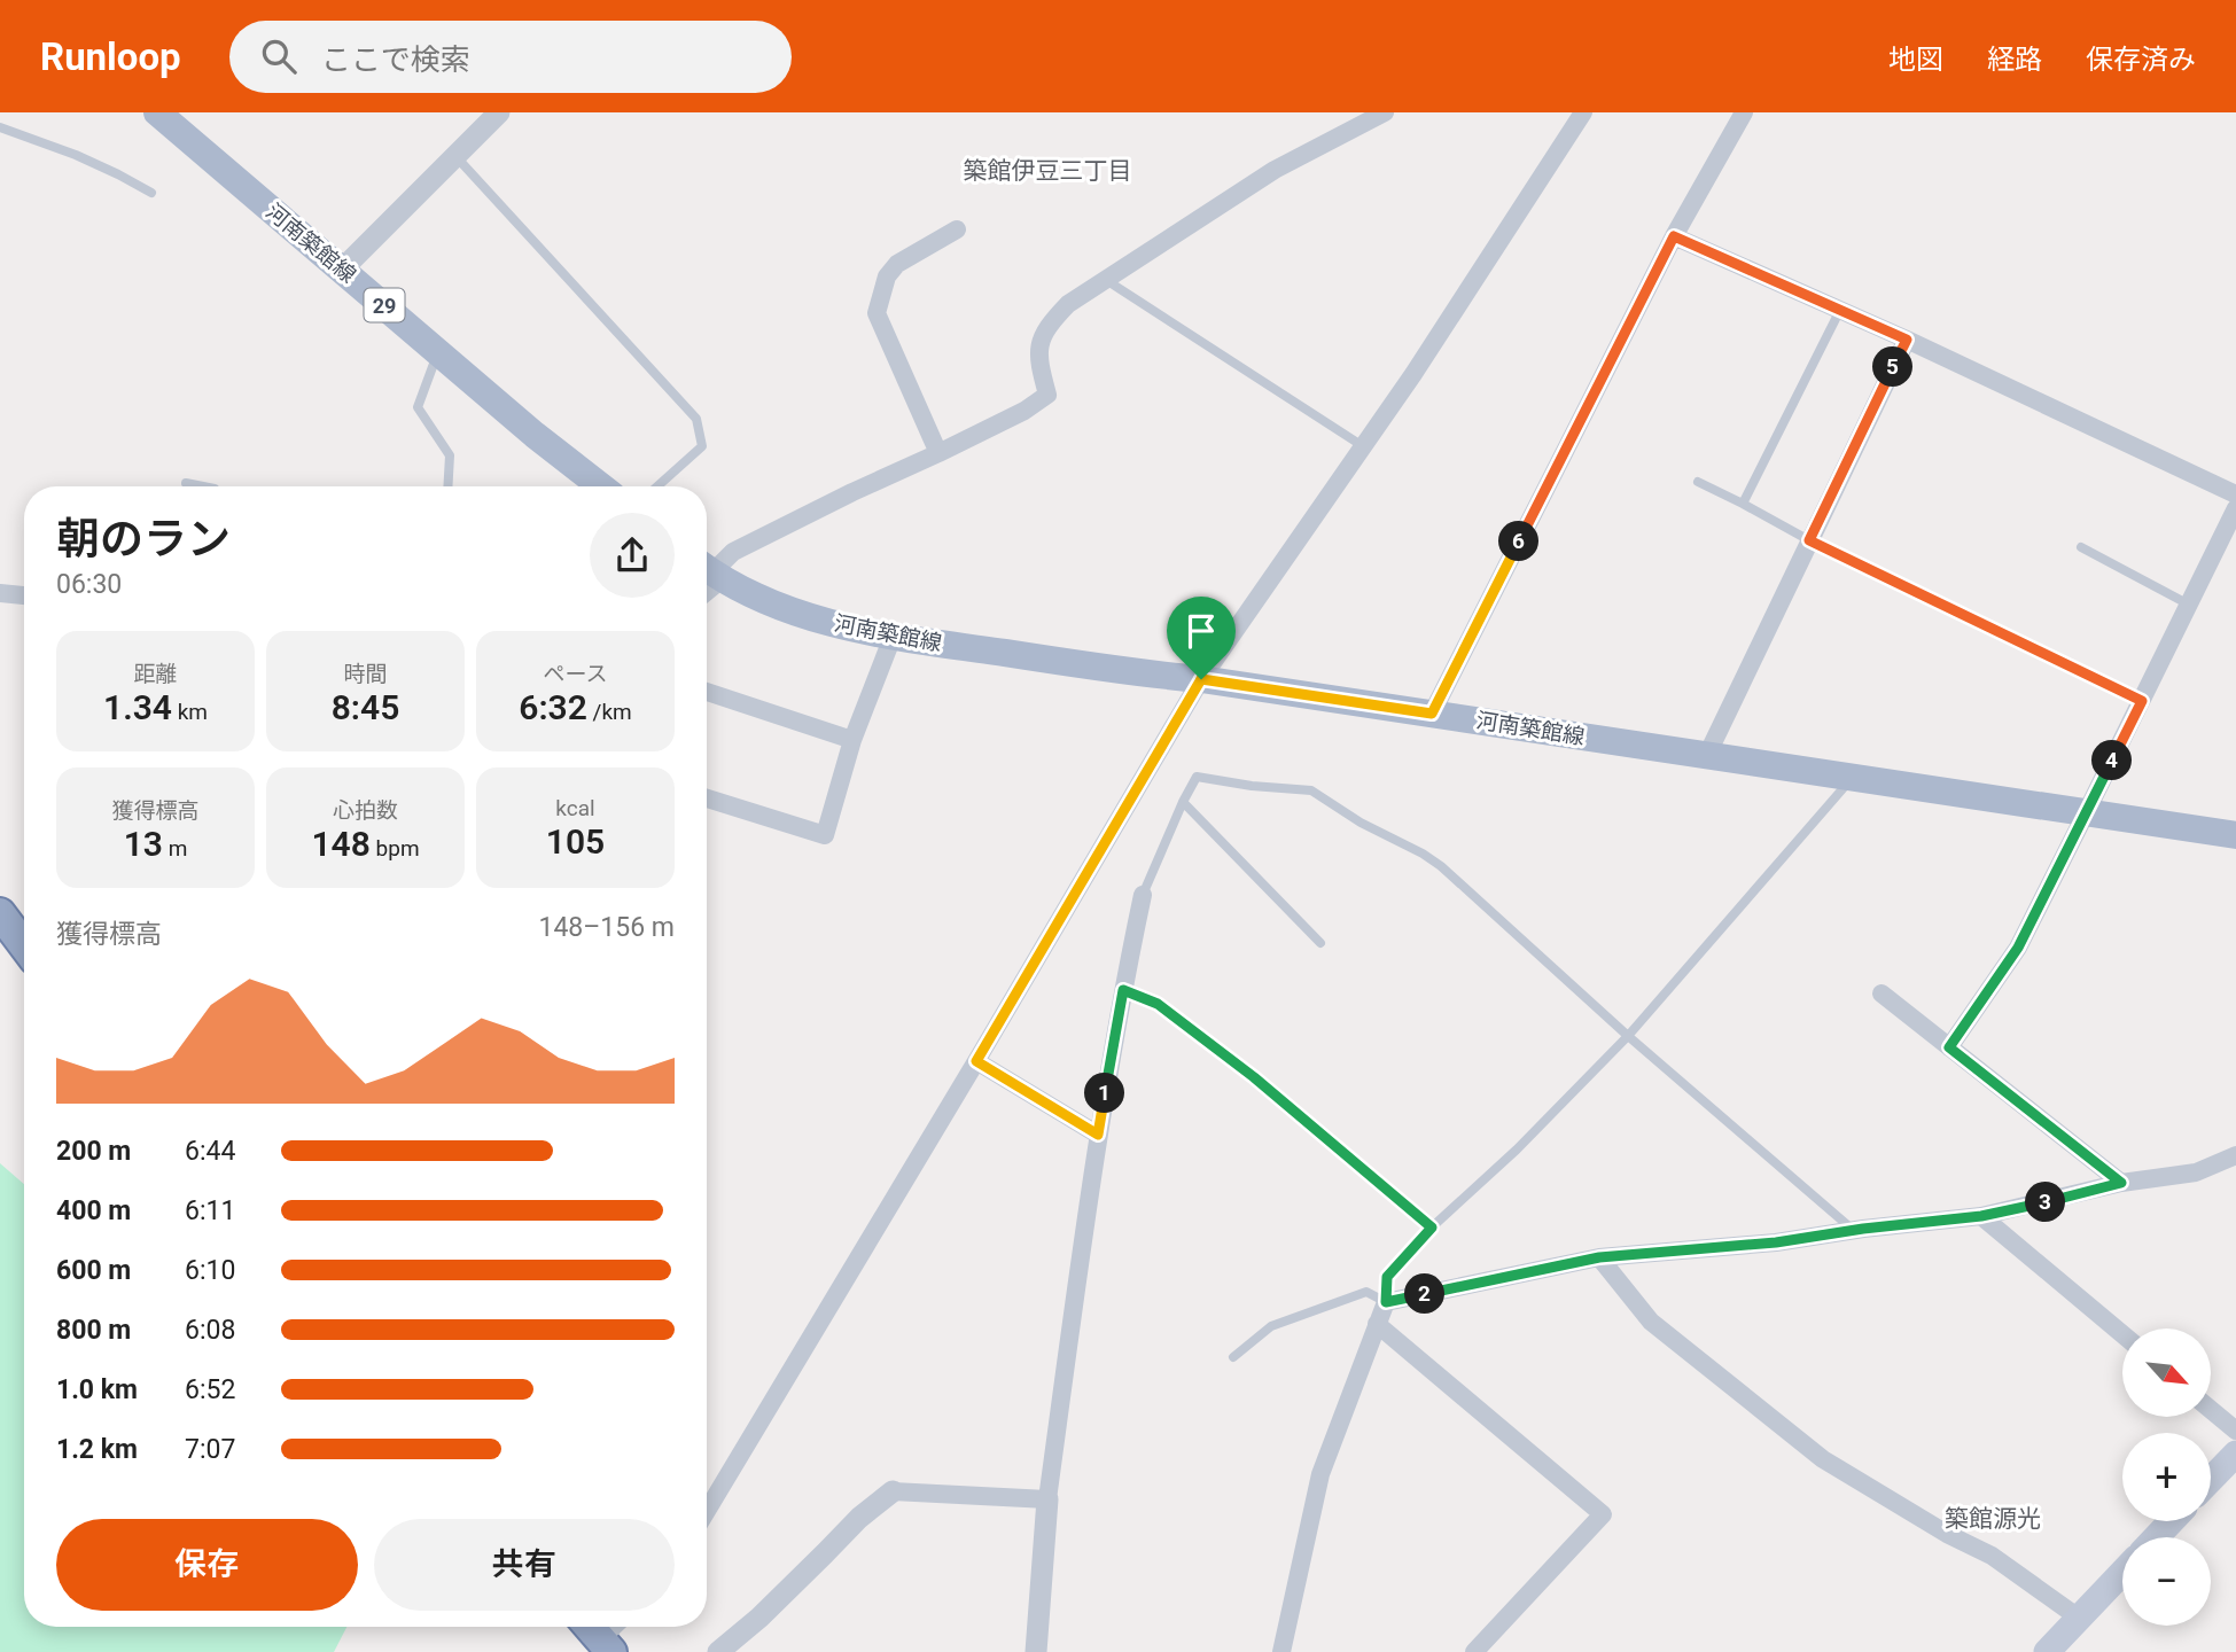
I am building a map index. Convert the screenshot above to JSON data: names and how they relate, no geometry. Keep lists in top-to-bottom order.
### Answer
{
  "streets": {
    "main road": ["河南築館線", "29"]
  },
  "districts": ["築館伊豆三丁目", "築館源光"],
  "north": "bottom right",
  "page": {
    "header": "Runloop",
    "search": "ここで検索",
    "nav": ["地図", "経路", "保存済み"],
    "pins": [
      "5",
      "6",
      "4",
      "1",
      "3",
      "2"
    ],
    "heading": ["朝のラン", "06:30"],
    "stats": [
      ["距離", "1.34 km"],
      ["時間", "8:45"],
      ["ペース", "6:32 /km"],
      ["獲得標高", "13 m"],
      ["心拍数", "148 bpm"],
      ["kcal", "105"]
    ],
    "chart": ["獲得標高", "148–156 m"],
    "list": [
      {
        "name": "200 m",
        "note": "6:44"
      },
      {
        "name": "400 m",
        "note": "6:11"
      },
      {
        "name": "600 m",
        "note": "6:10"
      },
      {
        "name": "800 m",
        "note": "6:08"
      },
      {
        "name": "1.0 km",
        "note": "6:52"
      },
      {
        "name": "1.2 km",
        "note": "7:07"
      }
    ],
    "map_buttons": ["+", "−"],
    "buttons": ["保存", "共有"]
  }
}
